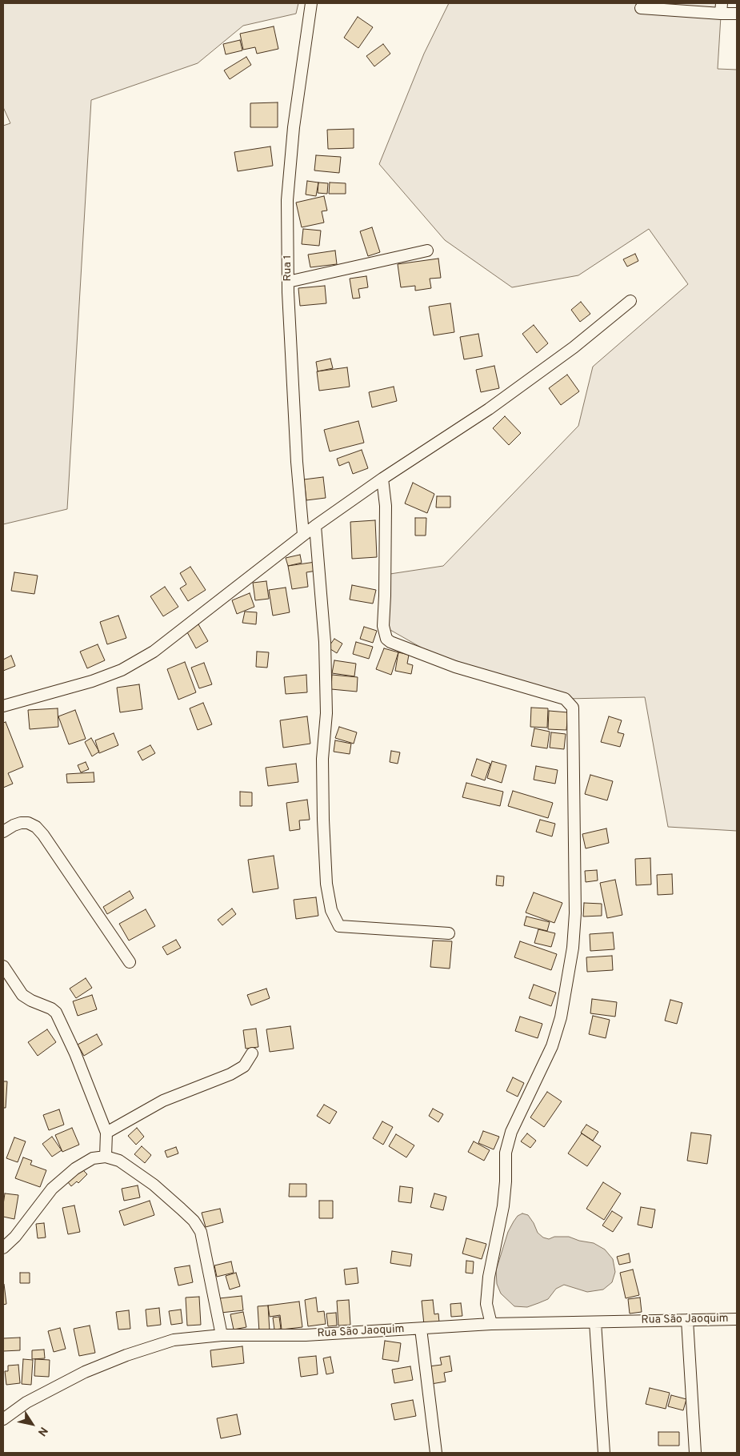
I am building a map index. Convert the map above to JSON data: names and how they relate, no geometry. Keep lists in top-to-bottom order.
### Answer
{
  "streets": {
    "street": ["Rua 1", "Rua São Jaoquim"]
  },
  "north": "bottom right"
}
